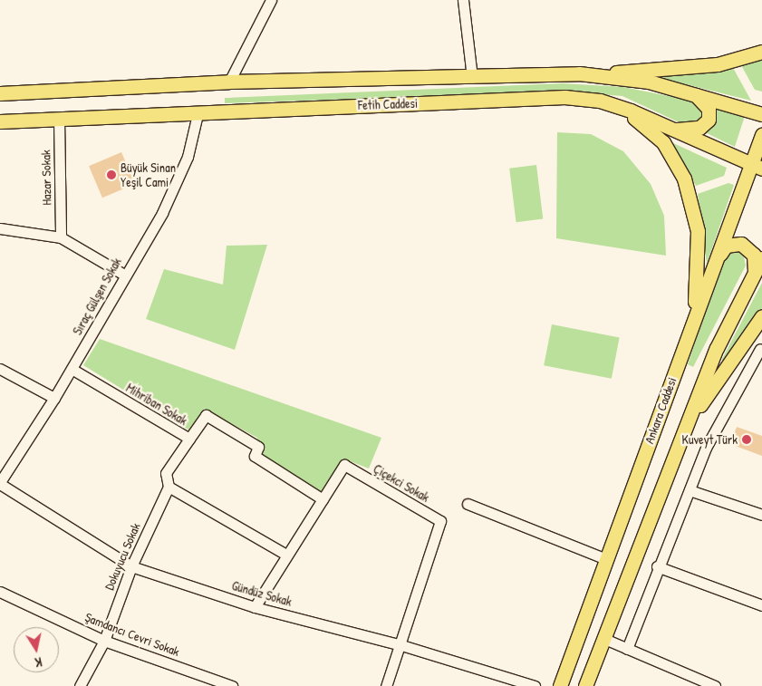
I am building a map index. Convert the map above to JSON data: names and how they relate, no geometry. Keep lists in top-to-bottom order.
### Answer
{
  "streets": {
    "main road": ["Fetih Caddesi", "Ankara Caddesi"],
    "street": [
      "Hazar Sokak",
      "Sıraç Gülşen Sokak",
      "Mihriban Sokak",
      "Çiçekci Sokak",
      "Dokuyucu Sokak",
      "Gündüz Sokak",
      "Şamdancı Cevri Sokak"
    ]
  },
  "crossings": [
    ["Fetih Caddesi", "Hazar Sokak"],
    ["Fetih Caddesi", "Sıraç Gülşen Sokak"],
    ["Fetih Caddesi", "Ankara Caddesi"],
    ["Sıraç Gülşen Sokak", "Mihriban Sokak"],
    ["Sıraç Gülşen Sokak", "Gündüz Sokak"],
    ["Mihriban Sokak", "Çiçekci Sokak"],
    ["Mihriban Sokak", "Dokuyucu Sokak"],
    ["Çiçekci Sokak", "Gündüz Sokak"],
    ["Dokuyucu Sokak", "Gündüz Sokak"],
    ["Dokuyucu Sokak", "Şamdancı Cevri Sokak"]
  ],
  "places": ["Büyük Sinan Yeşil Cami", "Kuveyt Türk"],
  "north": "bottom"
}
